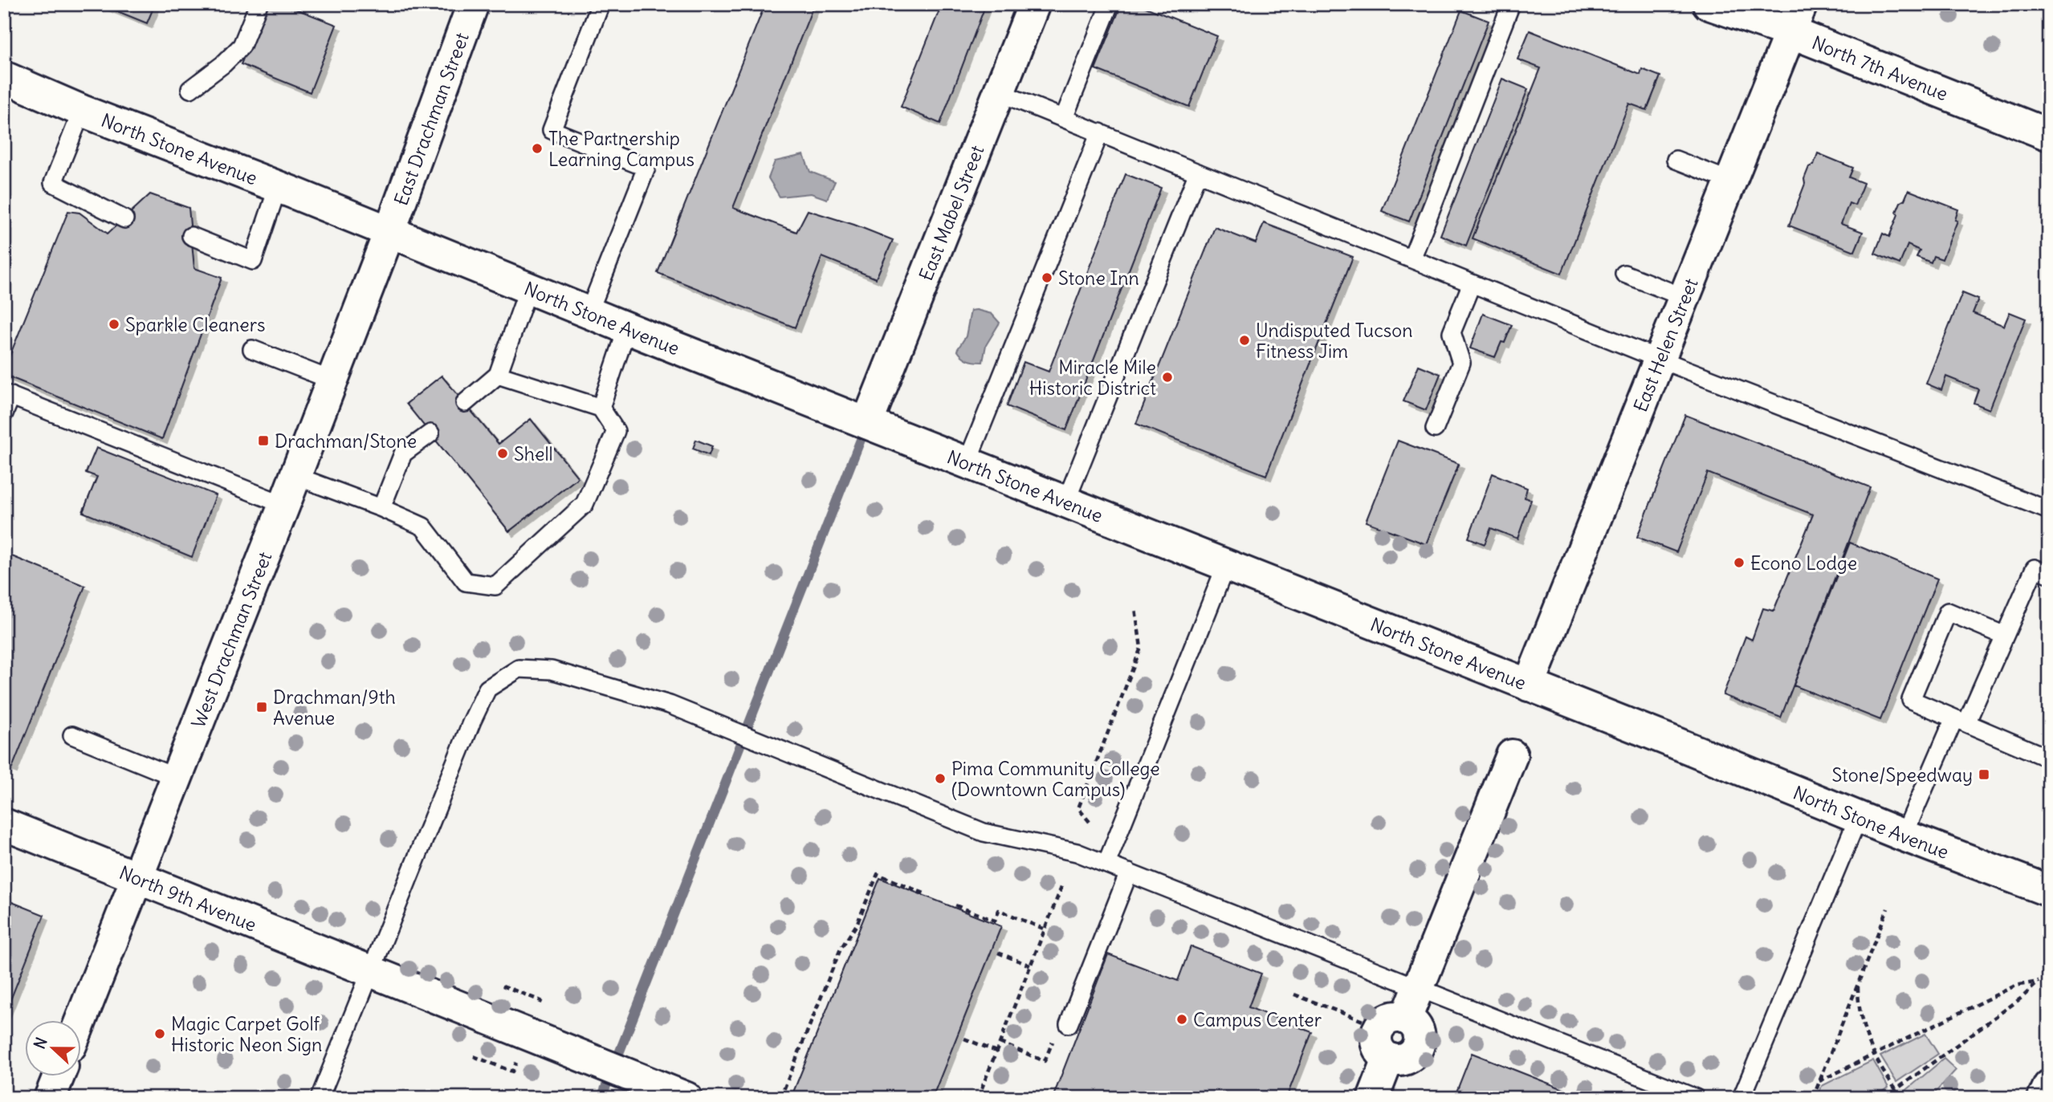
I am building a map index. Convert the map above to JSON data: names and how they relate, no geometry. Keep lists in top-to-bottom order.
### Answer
{
  "streets": {
    "street": [
      "North 7th Avenue",
      "East Drachman Street",
      "North Stone Avenue",
      "East Mabel Street",
      "East Helen Street",
      "West Drachman Street",
      "North 9th Avenue"
    ]
  },
  "crossings": [
    ["North 7th Avenue", "East Helen Street"],
    ["East Drachman Street", "North Stone Avenue"],
    ["East Drachman Street", "West Drachman Street"],
    ["North Stone Avenue", "East Mabel Street"],
    ["North Stone Avenue", "East Helen Street"],
    ["North Stone Avenue", "West Drachman Street"],
    ["West Drachman Street", "North 9th Avenue"]
  ],
  "places": {
    "other": [
      "The Partnership Learning Campus",
      "Stone Inn",
      "Sparkle Cleaners",
      "Undisputed Tucson Fitness Jim",
      "Miracle Mile Historic District",
      "Shell",
      "Econo Lodge",
      "Pima Community College (Downtown Campus)",
      "Campus Center",
      "Magic Carpet Golf Historic Neon Sign"
    ],
    "transit": ["Drachman/Stone", "Drachman/9th Avenue", "Stone/Speedway"]
  },
  "north": "left"
}
